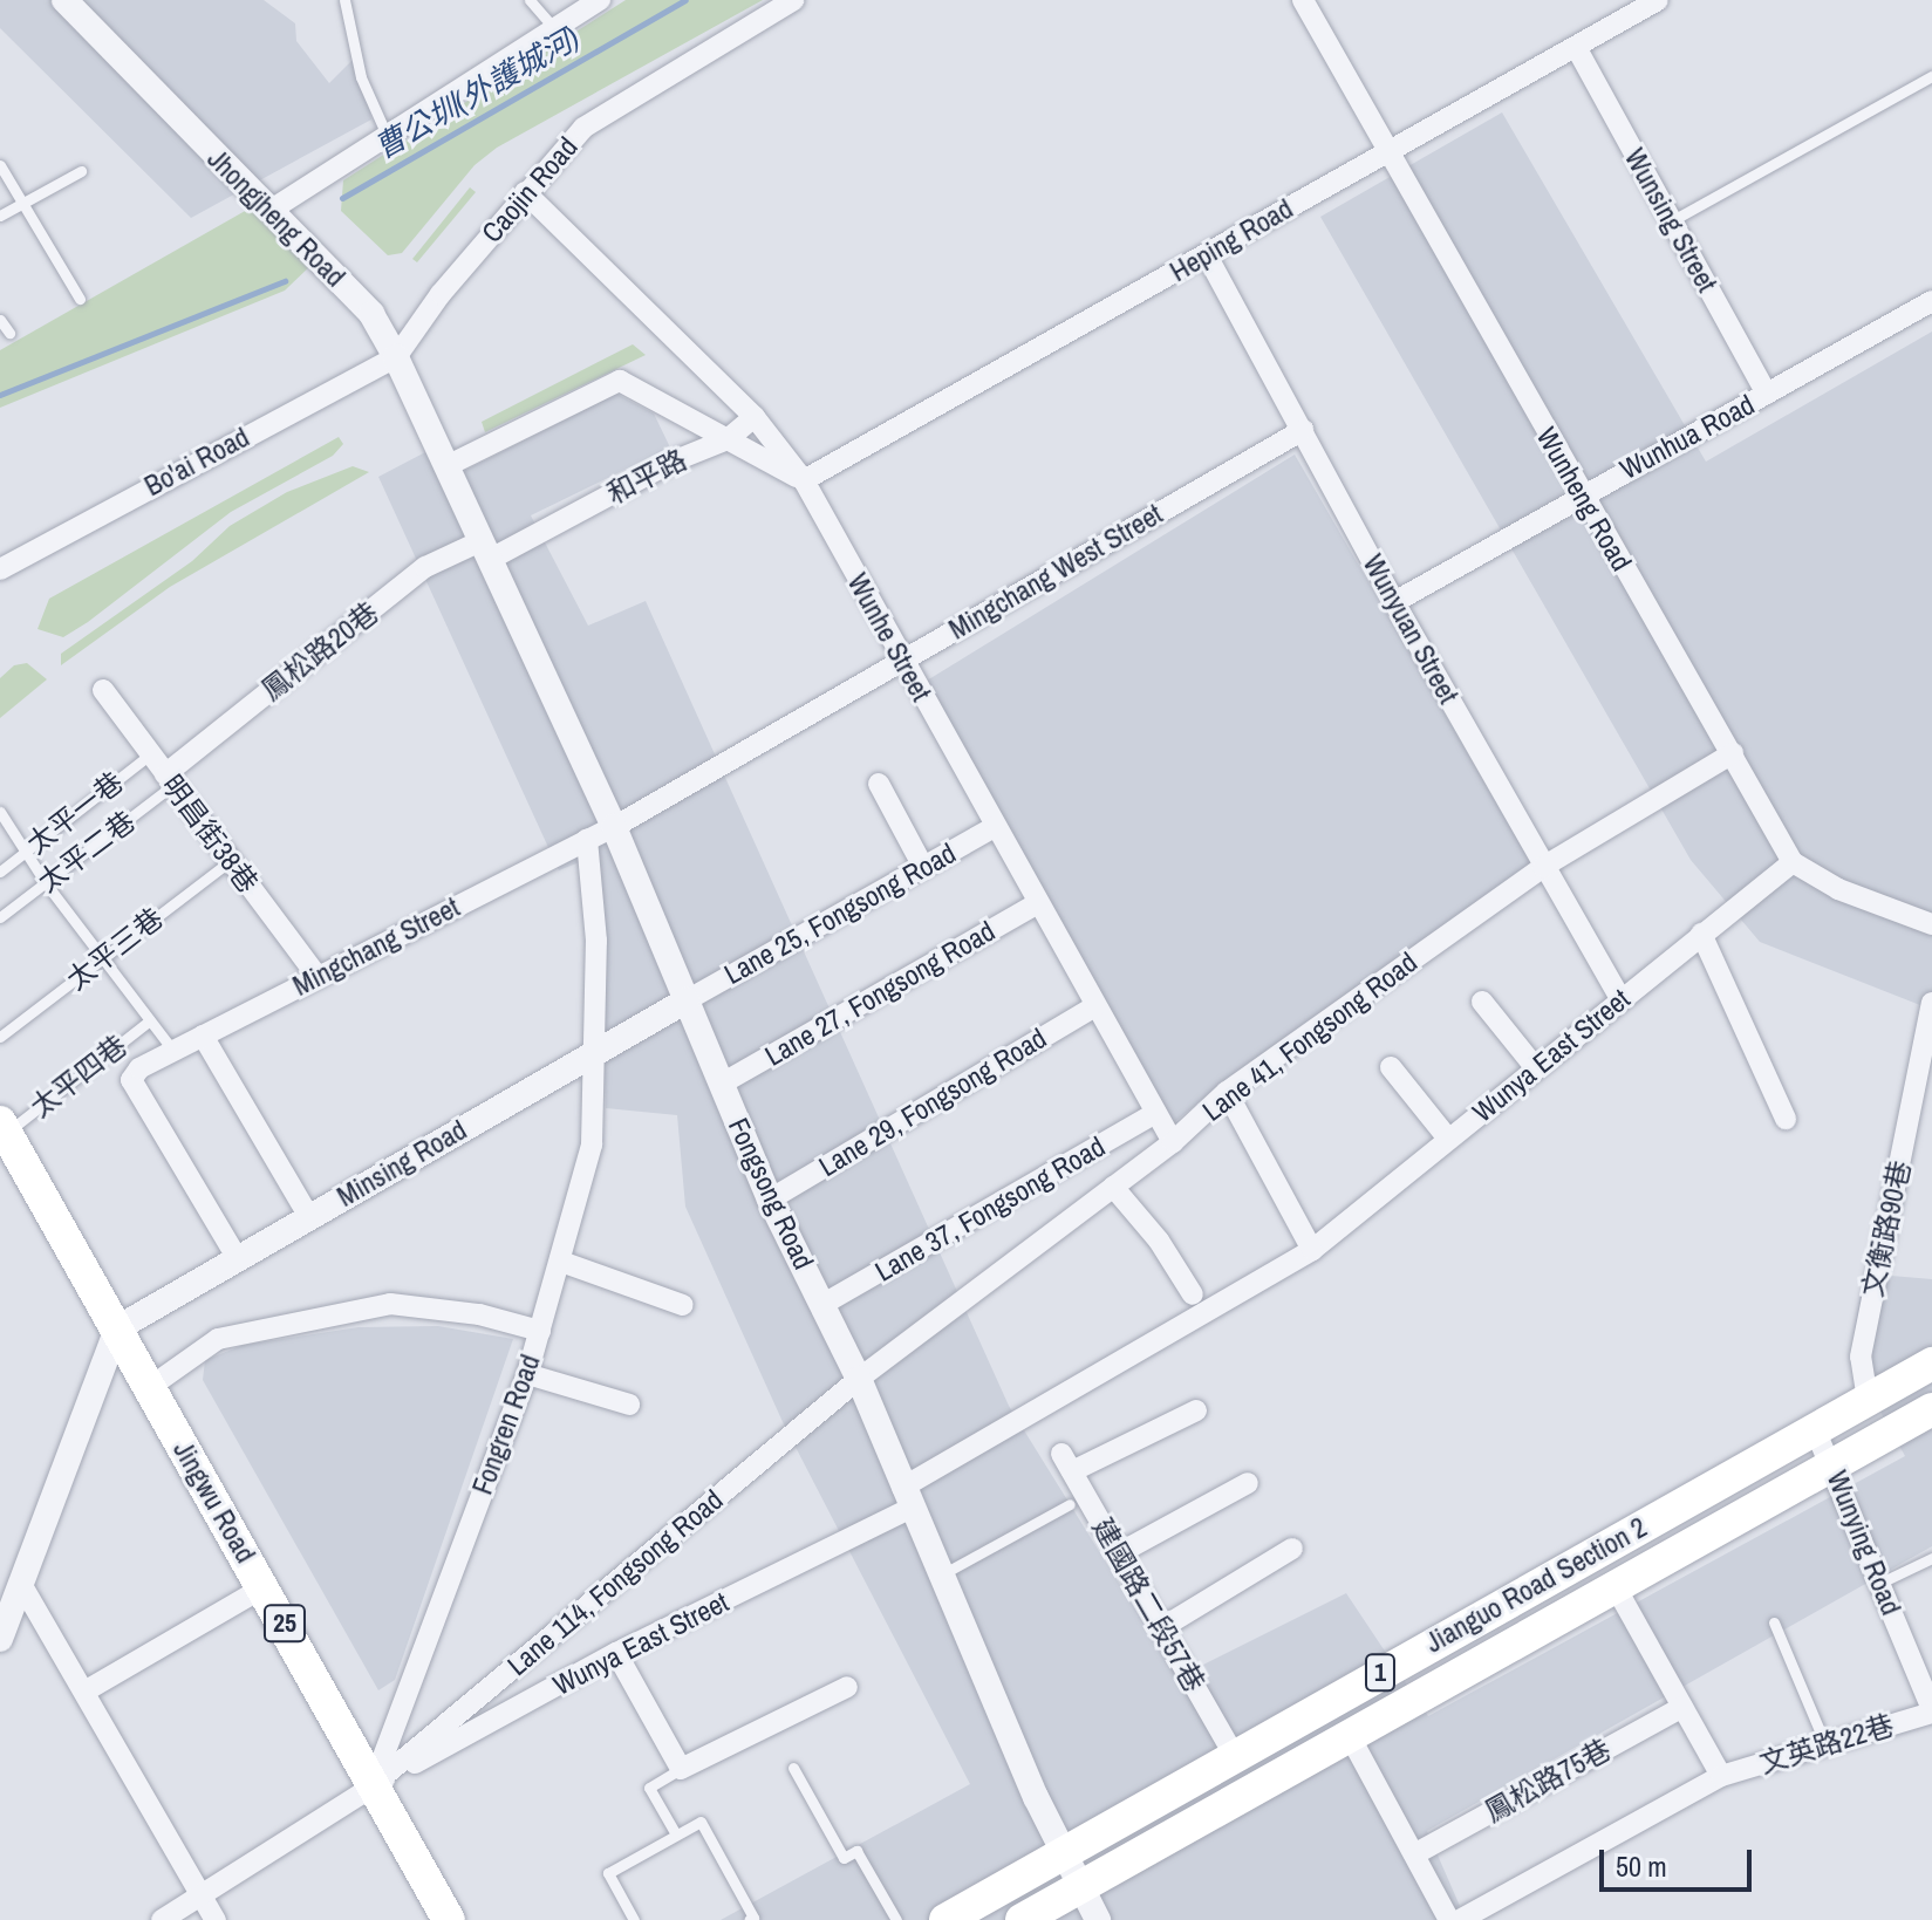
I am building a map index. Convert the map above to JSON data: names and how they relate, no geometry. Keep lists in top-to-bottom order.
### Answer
{
  "streets": {
    "main road": [
      "Jingwu Road",
      "Jianguo Road Section 2",
      "25",
      "1"
    ],
    "street": [
      "Caojin Road",
      "Jhongjheng Road",
      "Wunsing Street",
      "Heping Road",
      "Wunhua Road",
      "Bo'ai Road",
      "和平路",
      "Wunheng Road",
      "Mingchang West Street",
      "Wunyuan Street",
      "Wunhe Street",
      "鳳松路20巷",
      "明昌街38巷",
      "Lane 25, Fongsong Road",
      "Mingchang Street",
      "Lane 27, Fongsong Road",
      "Lane 41, Fongsong Road",
      "Wunya East Street",
      "Lane 29, Fongsong Road",
      "Minsing Road",
      "Fongsong Road",
      "Lane 37, Fongsong Road",
      "文衡路90巷",
      "Fongren Road",
      "Wunying Road",
      "Lane 114, Fongsong Road",
      "建國路二段57巷",
      "文英路22巷",
      "鳳松路75巷"
    ],
    "lane": [
      "太平一巷",
      "太平二巷",
      "太平三巷",
      "太平四巷"
    ]
  },
  "crossings": [
    ["Caojin Road", "Jhongjheng Road"],
    ["Caojin Road", "Bo'ai Road"],
    ["Caojin Road", "Wunhe Street"],
    ["Jhongjheng Road", "Bo'ai Road"],
    ["Jhongjheng Road", "Fongsong Road"],
    ["Wunsing Street", "Heping Road"],
    ["Wunsing Street", "Wunhua Road"],
    ["Heping Road", "Wunheng Road"],
    ["Heping Road", "Wunyuan Street"],
    ["Heping Road", "Wunhe Street"],
    ["Wunhua Road", "Wunheng Road"],
    ["Wunhua Road", "Wunyuan Street"],
    ["和平路", "Wunhe Street"],
    ["和平路", "鳳松路20巷"],
    ["和平路", "Fongsong Road"],
    ["Wunheng Road", "Lane 41, Fongsong Road"],
    ["Wunheng Road", "Wunya East Street"],
    ["Mingchang West Street", "Wunyuan Street"],
    ["Mingchang West Street", "Wunhe Street"],
    ["Mingchang West Street", "Mingchang Street"],
    ["Mingchang West Street", "Fongsong Road"],
    ["Wunyuan Street", "Lane 41, Fongsong Road"],
    ["Wunyuan Street", "Wunya East Street"],
    ["Wunhe Street", "Lane 25, Fongsong Road"],
    ["Wunhe Street", "Lane 27, Fongsong Road"],
    ["Wunhe Street", "Lane 41, Fongsong Road"],
    ["Wunhe Street", "Lane 29, Fongsong Road"],
    ["Wunhe Street", "Lane 37, Fongsong Road"],
    ["鳳松路20巷", "明昌街38巷"],
    ["鳳松路20巷", "太平二巷"],
    ["鳳松路20巷", "Fongsong Road"],
    ["太平一巷", "明昌街38巷"],
    ["明昌街38巷", "太平二巷"],
    ["明昌街38巷", "Mingchang Street"],
    ["明昌街38巷", "太平三巷"],
    ["Lane 25, Fongsong Road", "Minsing Road"],
    ["Lane 25, Fongsong Road", "Fongsong Road"],
    ["Mingchang Street", "Minsing Road"],
    ["Mingchang Street", "Fongsong Road"],
    ["Mingchang Street", "Fongren Road"],
    ["Lane 27, Fongsong Road", "Fongsong Road"],
    ["Lane 41, Fongsong Road", "Fongsong Road"],
    ["Lane 41, Fongsong Road", "Lane 114, Fongsong Road"],
    ["Wunya East Street", "Fongsong Road"],
    ["Wunya East Street", "Fongren Road"],
    ["Wunya East Street", "Jingwu Road"],
    ["Wunya East Street", "Lane 114, Fongsong Road"],
    ["太平四巷", "25"],
    ["Lane 29, Fongsong Road", "Fongsong Road"],
    ["Minsing Road", "Fongsong Road"],
    ["Minsing Road", "Fongren Road"],
    ["Minsing Road", "Jingwu Road"],
    ["Minsing Road", "25"],
    ["Fongsong Road", "Lane 37, Fongsong Road"],
    ["Fongsong Road", "Lane 114, Fongsong Road"],
    ["Fongsong Road", "Jianguo Road Section 2"],
    ["文衡路90巷", "Jianguo Road Section 2"],
    ["Fongren Road", "Jingwu Road"],
    ["Fongren Road", "Lane 114, Fongsong Road"],
    ["Jingwu Road", "Lane 114, Fongsong Road"],
    ["Jingwu Road", "25"],
    ["Wunying Road", "Jianguo Road Section 2"],
    ["Wunying Road", "文英路22巷"],
    ["Jianguo Road Section 2", "建國路二段57巷"]
  ],
  "water": ["曹公圳(外護城河)"],
  "scale_bar": "50 m"
}
